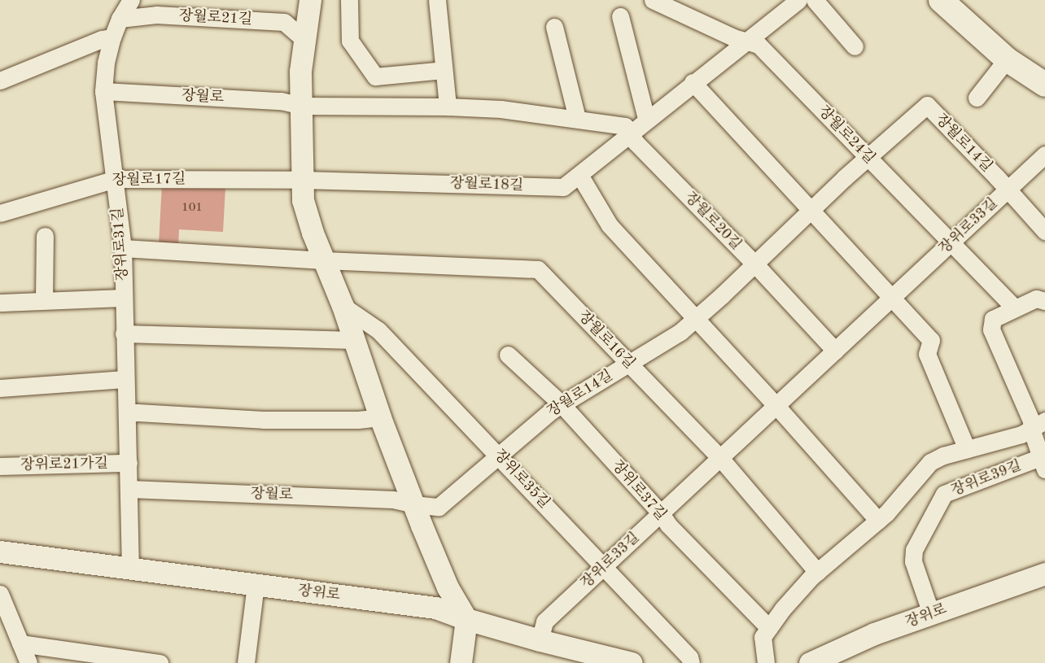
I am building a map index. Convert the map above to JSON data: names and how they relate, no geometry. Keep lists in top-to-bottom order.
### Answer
{
  "streets": {
    "street": [
      "장월로21길",
      "장월로",
      "장월로24길",
      "장월로14길",
      "장월로17길",
      "장월로18길",
      "장월로20길",
      "장위로33길",
      "장위로31길",
      "장월로16길",
      "장위로21가길",
      "장위로39길",
      "장위로35길",
      "장위로37길",
      "장위로"
    ]
  },
  "crossings": [
    ["장월로21길", "장위로31길"],
    ["장월로", "장월로14길"],
    ["장월로", "장위로31길"],
    ["장월로24길", "장월로14길"],
    ["장월로24길", "장월로18길"],
    ["장월로24길", "장위로33길"],
    ["장월로14길", "장월로20길"],
    ["장월로14길", "장위로33길"],
    ["장월로14길", "장월로16길"],
    ["장월로14길", "장위로35길"],
    ["장월로14길", "장위로37길"],
    ["장월로17길", "장월로18길"],
    ["장월로17길", "장위로31길"],
    ["장월로18길", "장월로20길"],
    ["장월로20길", "장위로33길"],
    ["장위로33길", "장월로16길"],
    ["장위로33길", "장위로35길"],
    ["장위로33길", "장위로37길"],
    ["장위로33길", "장위로"],
    ["장위로31길", "장위로21가길"],
    ["장위로31길", "장위로"],
    ["장위로39길", "장위로"]
  ],
  "house_numbers": ["101"]
}
